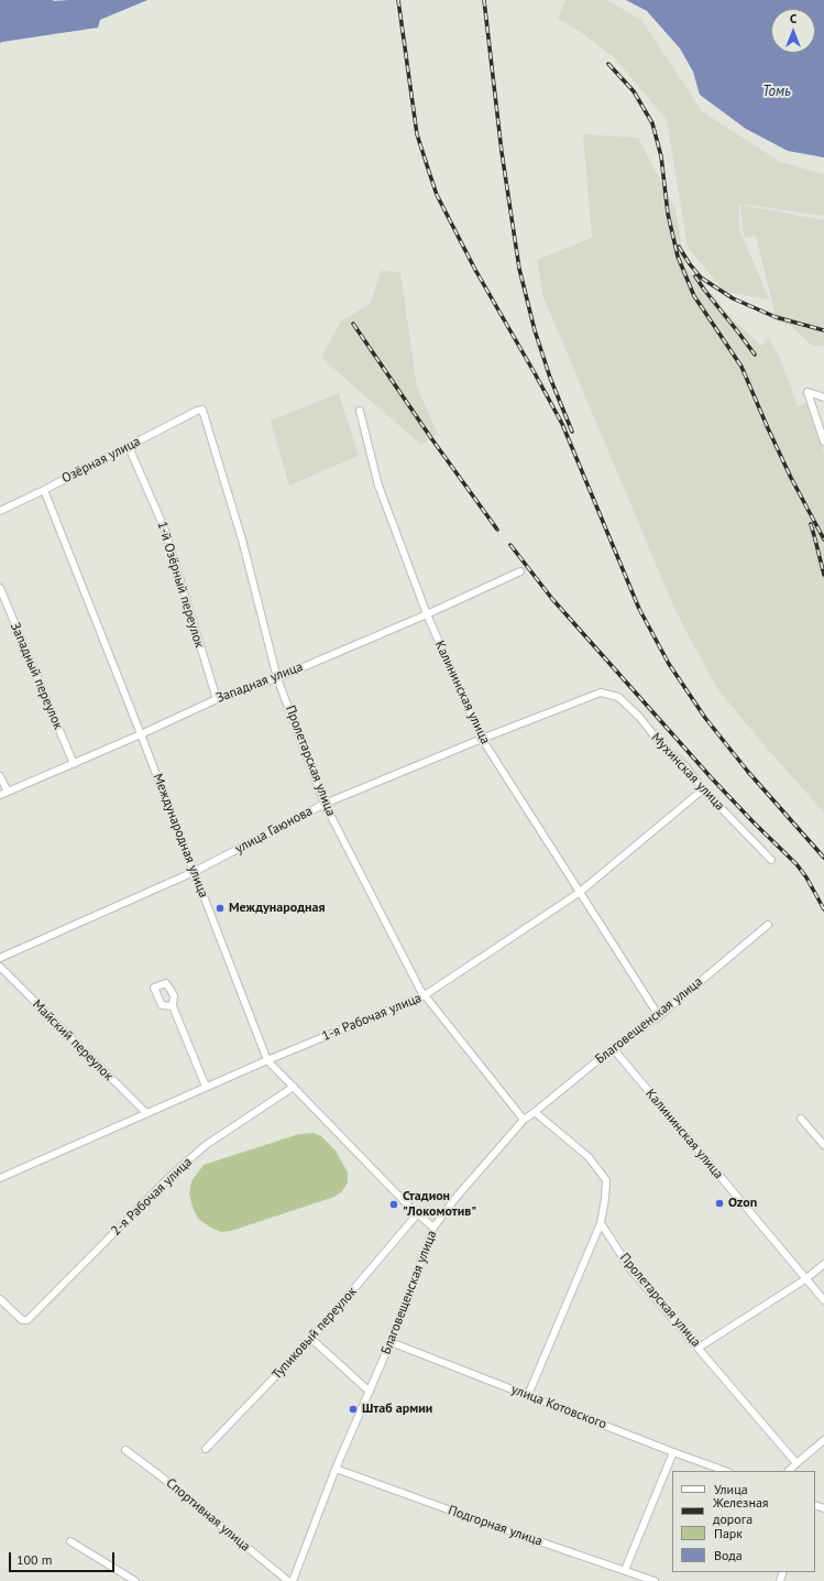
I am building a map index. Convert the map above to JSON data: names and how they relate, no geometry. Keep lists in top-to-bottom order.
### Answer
{
  "streets": {
    "street": [
      "Озёрная улица",
      "1-й Озёрный переулок",
      "Западный переулок",
      "Западная улица",
      "Калининская улица",
      "Пролетарская улица",
      "Мухинская улица",
      "улица Гаюнова",
      "Международная улица",
      "1-я Рабочая улица",
      "Благовещенская улица",
      "Майский переулок",
      "2-я Рабочая улица",
      "Тупиковый переулок",
      "улица Котовского",
      "Спортивная улица",
      "Подгорная улица"
    ]
  },
  "crossings": [
    ["Озёрная улица", "1-й Озёрный переулок"],
    ["Озёрная улица", "Пролетарская улица"],
    ["Озёрная улица", "Международная улица"],
    ["1-й Озёрный переулок", "Западная улица"],
    ["Западный переулок", "Западная улица"],
    ["Западная улица", "Калининская улица"],
    ["Западная улица", "Пролетарская улица"],
    ["Западная улица", "Международная улица"],
    ["Калининская улица", "улица Гаюнова"],
    ["Калининская улица", "1-я Рабочая улица"],
    ["Калининская улица", "Благовещенская улица"],
    ["Пролетарская улица", "улица Гаюнова"],
    ["Пролетарская улица", "1-я Рабочая улица"],
    ["Пролетарская улица", "Благовещенская улица"],
    ["Мухинская улица", "улица Гаюнова"],
    ["Мухинская улица", "1-я Рабочая улица"],
    ["улица Гаюнова", "Международная улица"],
    ["Международная улица", "1-я Рабочая улица"],
    ["Международная улица", "Благовещенская улица"],
    ["Международная улица", "2-я Рабочая улица"],
    ["Международная улица", "Тупиковый переулок"],
    ["1-я Рабочая улица", "Майский переулок"],
    ["Благовещенская улица", "улица Котовского"],
    ["Благовещенская улица", "Подгорная улица"]
  ],
  "water": ["Томь"],
  "places": [
    "Международная",
    "Ozon",
    "Стадион \"Локомотив\"",
    "Штаб армии"
  ],
  "legend": [
    "Улица",
    "Железная дорога",
    "Парк",
    "Вода"
  ],
  "scale_bar": "100 m",
  "north": "top"
}
